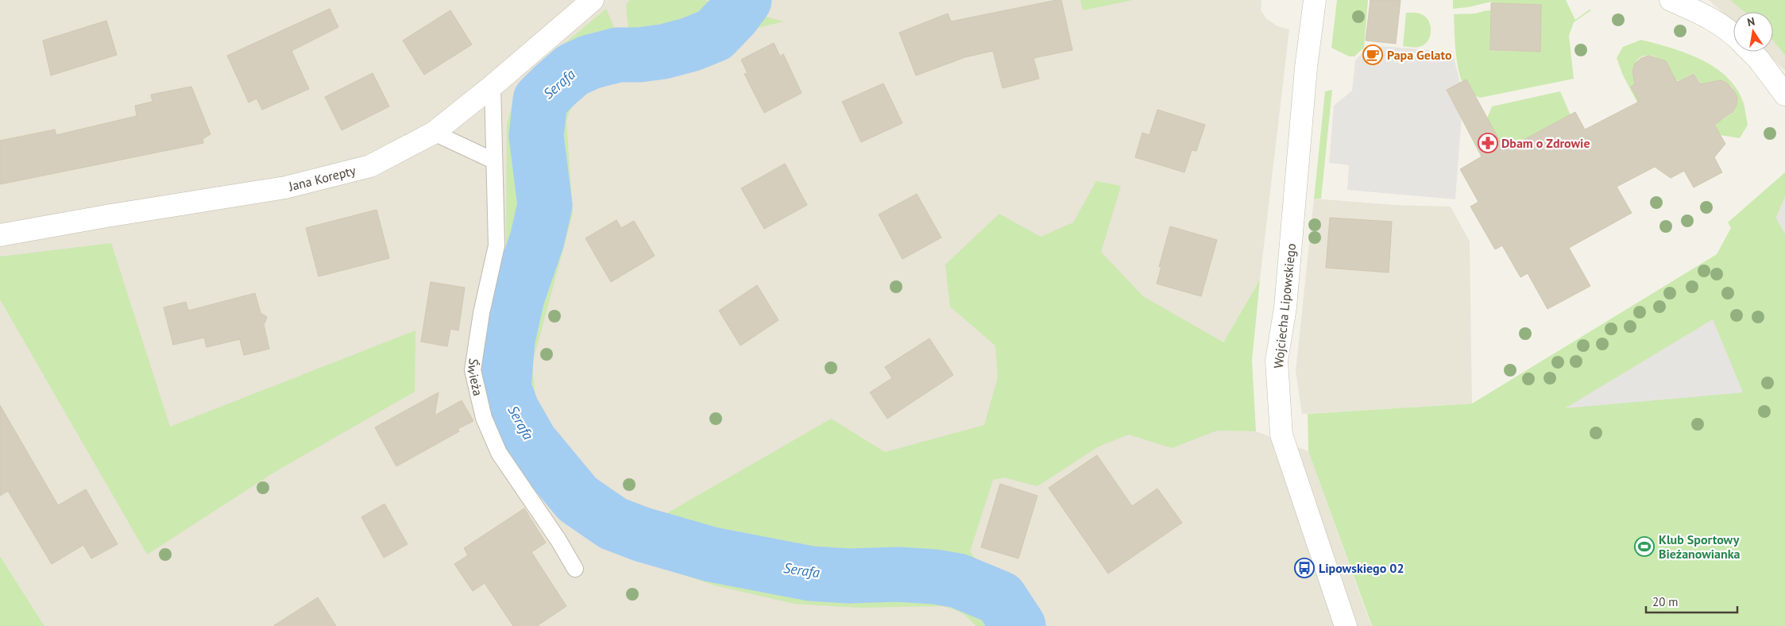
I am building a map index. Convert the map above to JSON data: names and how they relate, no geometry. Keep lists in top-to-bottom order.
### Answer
{
  "streets": {
    "street": ["Jana Korepty", "Wojciecha Lipowskiego"],
    "lane": ["Świeża"]
  },
  "crossings": [
    ["Jana Korepty", "Świeża"]
  ],
  "water": ["Serafa"],
  "places": {
    "cafe": ["Papa Gelato"],
    "pharmacy": ["Dbam o Zdrowie"],
    "sports": ["Klub Sportowy Bieżanowianka"],
    "bus stop": ["Lipowskiego 02"]
  },
  "scale_bar": "20 m",
  "north": "top"
}
